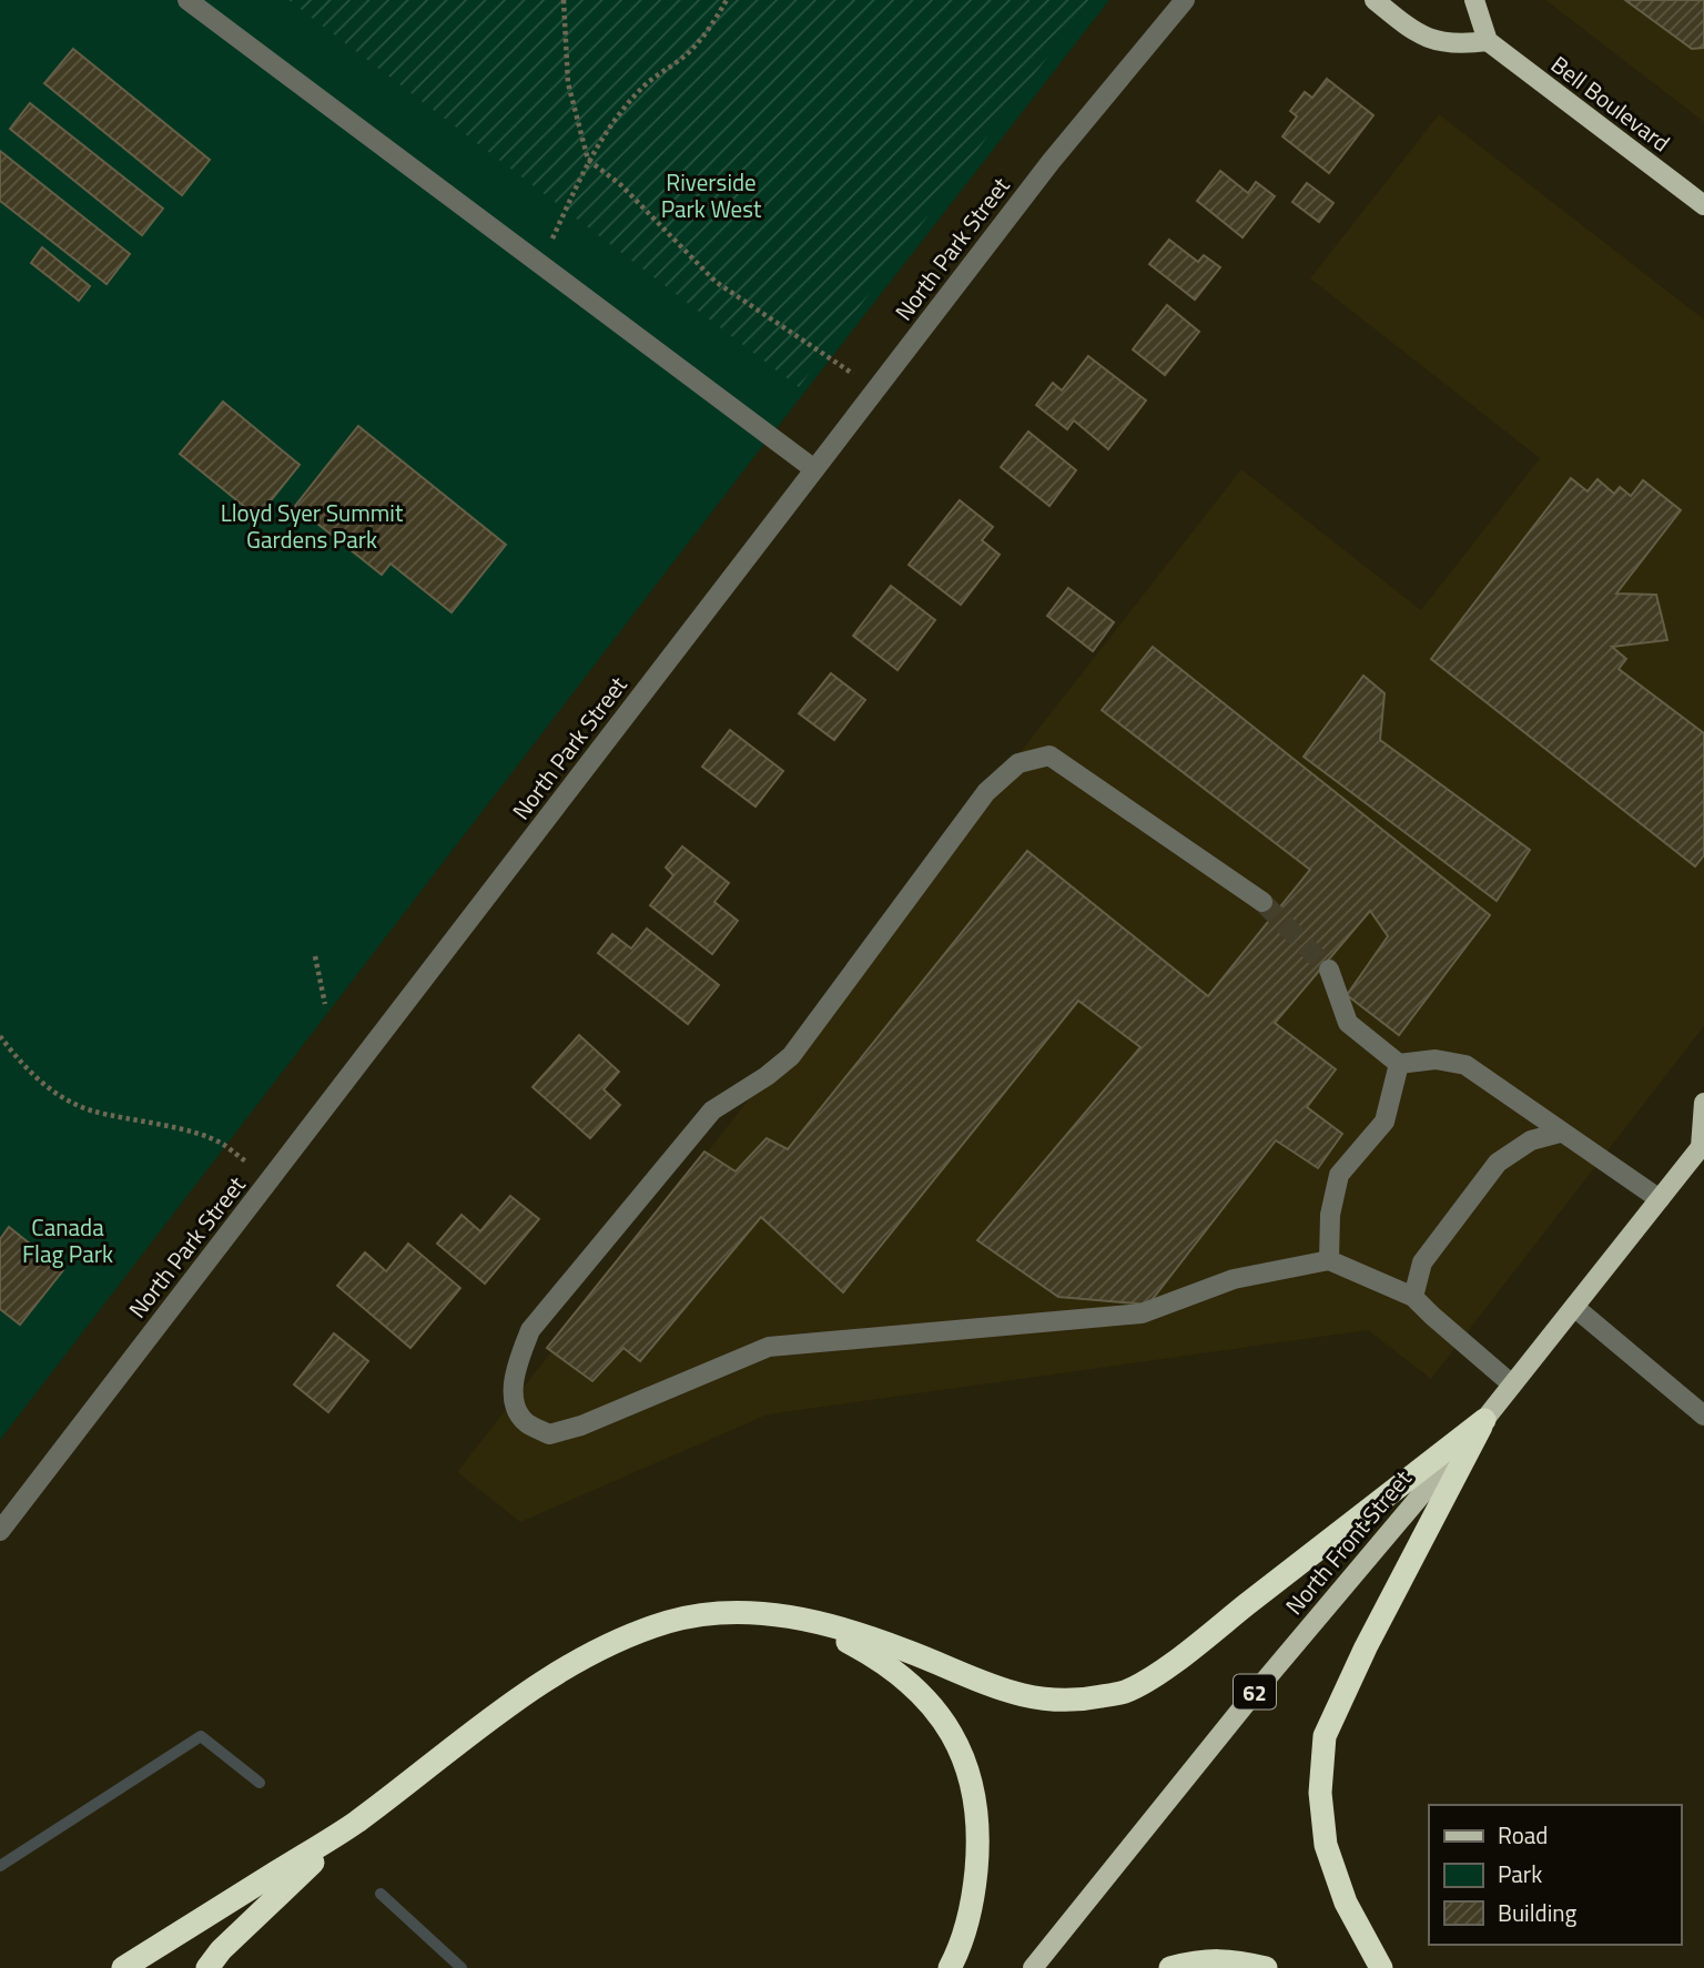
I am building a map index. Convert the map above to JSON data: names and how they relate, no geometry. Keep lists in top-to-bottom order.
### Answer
{
  "streets": {
    "main road": ["Bell Boulevard", "North Front Street", "62"],
    "street": ["North Park Street"]
  },
  "parks": ["Riverside Park West", "Lloyd Syer Summit Gardens Park", "Canada Flag Park"],
  "legend": ["Road", "Park", "Building"]
}
